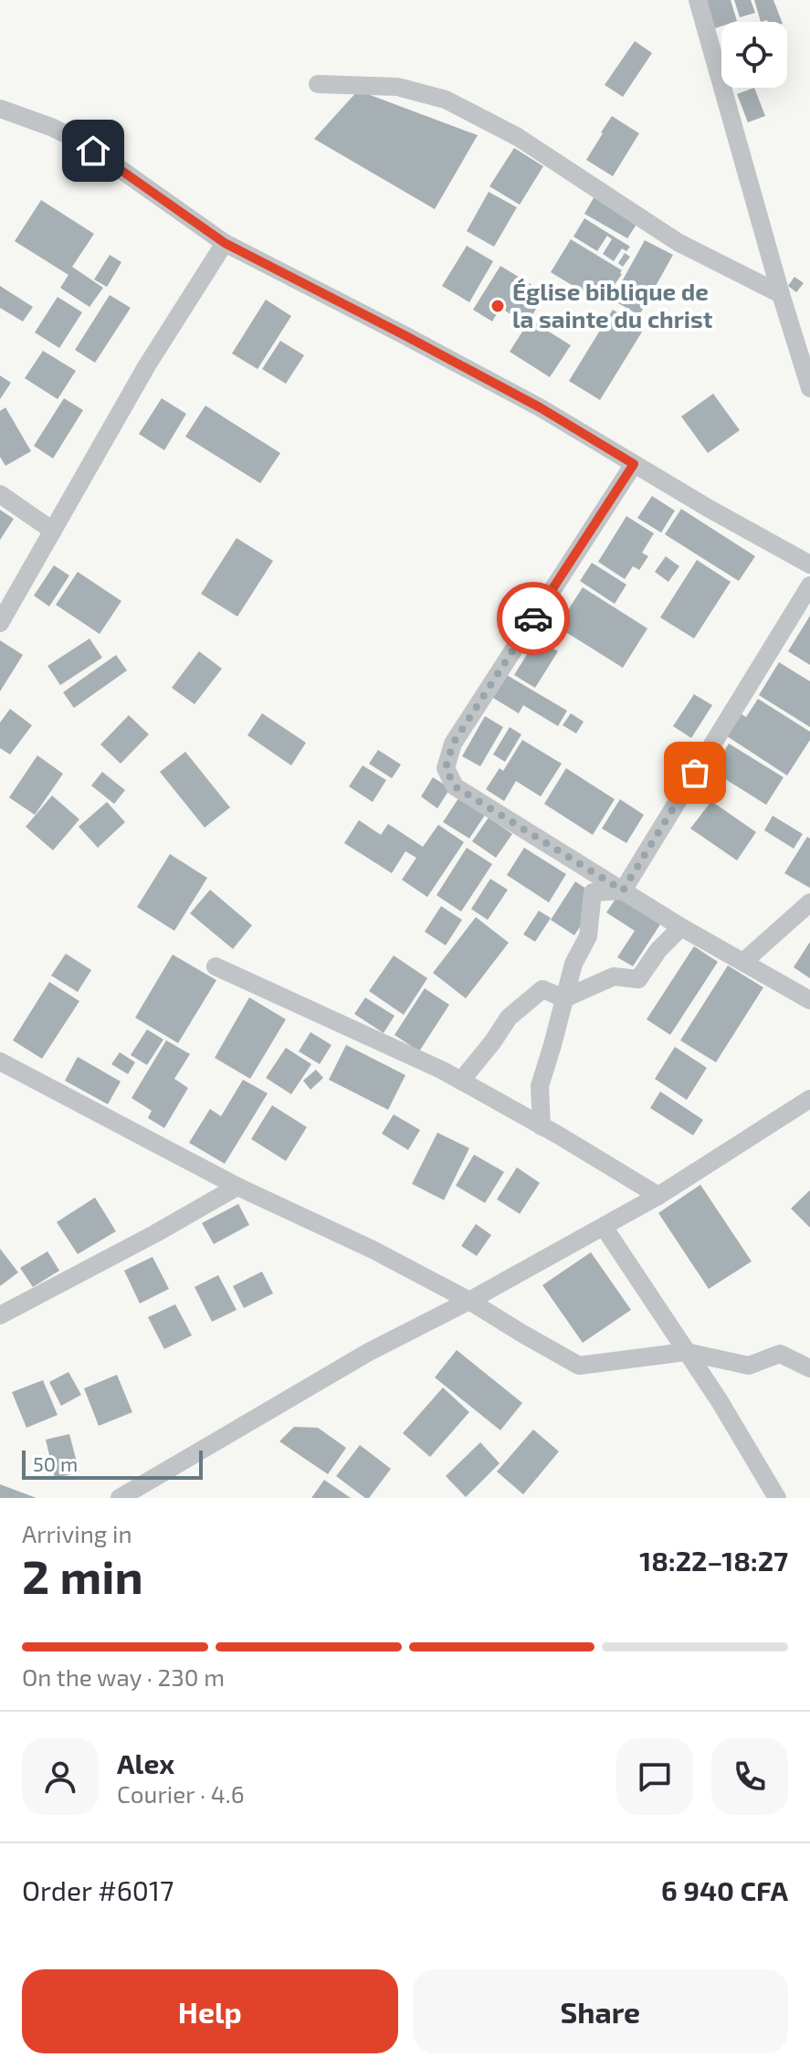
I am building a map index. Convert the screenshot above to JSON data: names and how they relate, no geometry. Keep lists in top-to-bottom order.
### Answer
{
  "places": ["Église biblique de la sainte du christ"],
  "scale_bar": "50 m",
  "page": {
    "scale": "50 m",
    "heading": ["2 min", "Arriving in", "18:22–18:27"],
    "panel": [
      "Alex",
      "Courier · 4.6",
      "Order #6017",
      "6 940 CFA"
    ],
    "bar": "On the way · 230 m",
    "buttons": ["Help", "Share"]
  }
}
